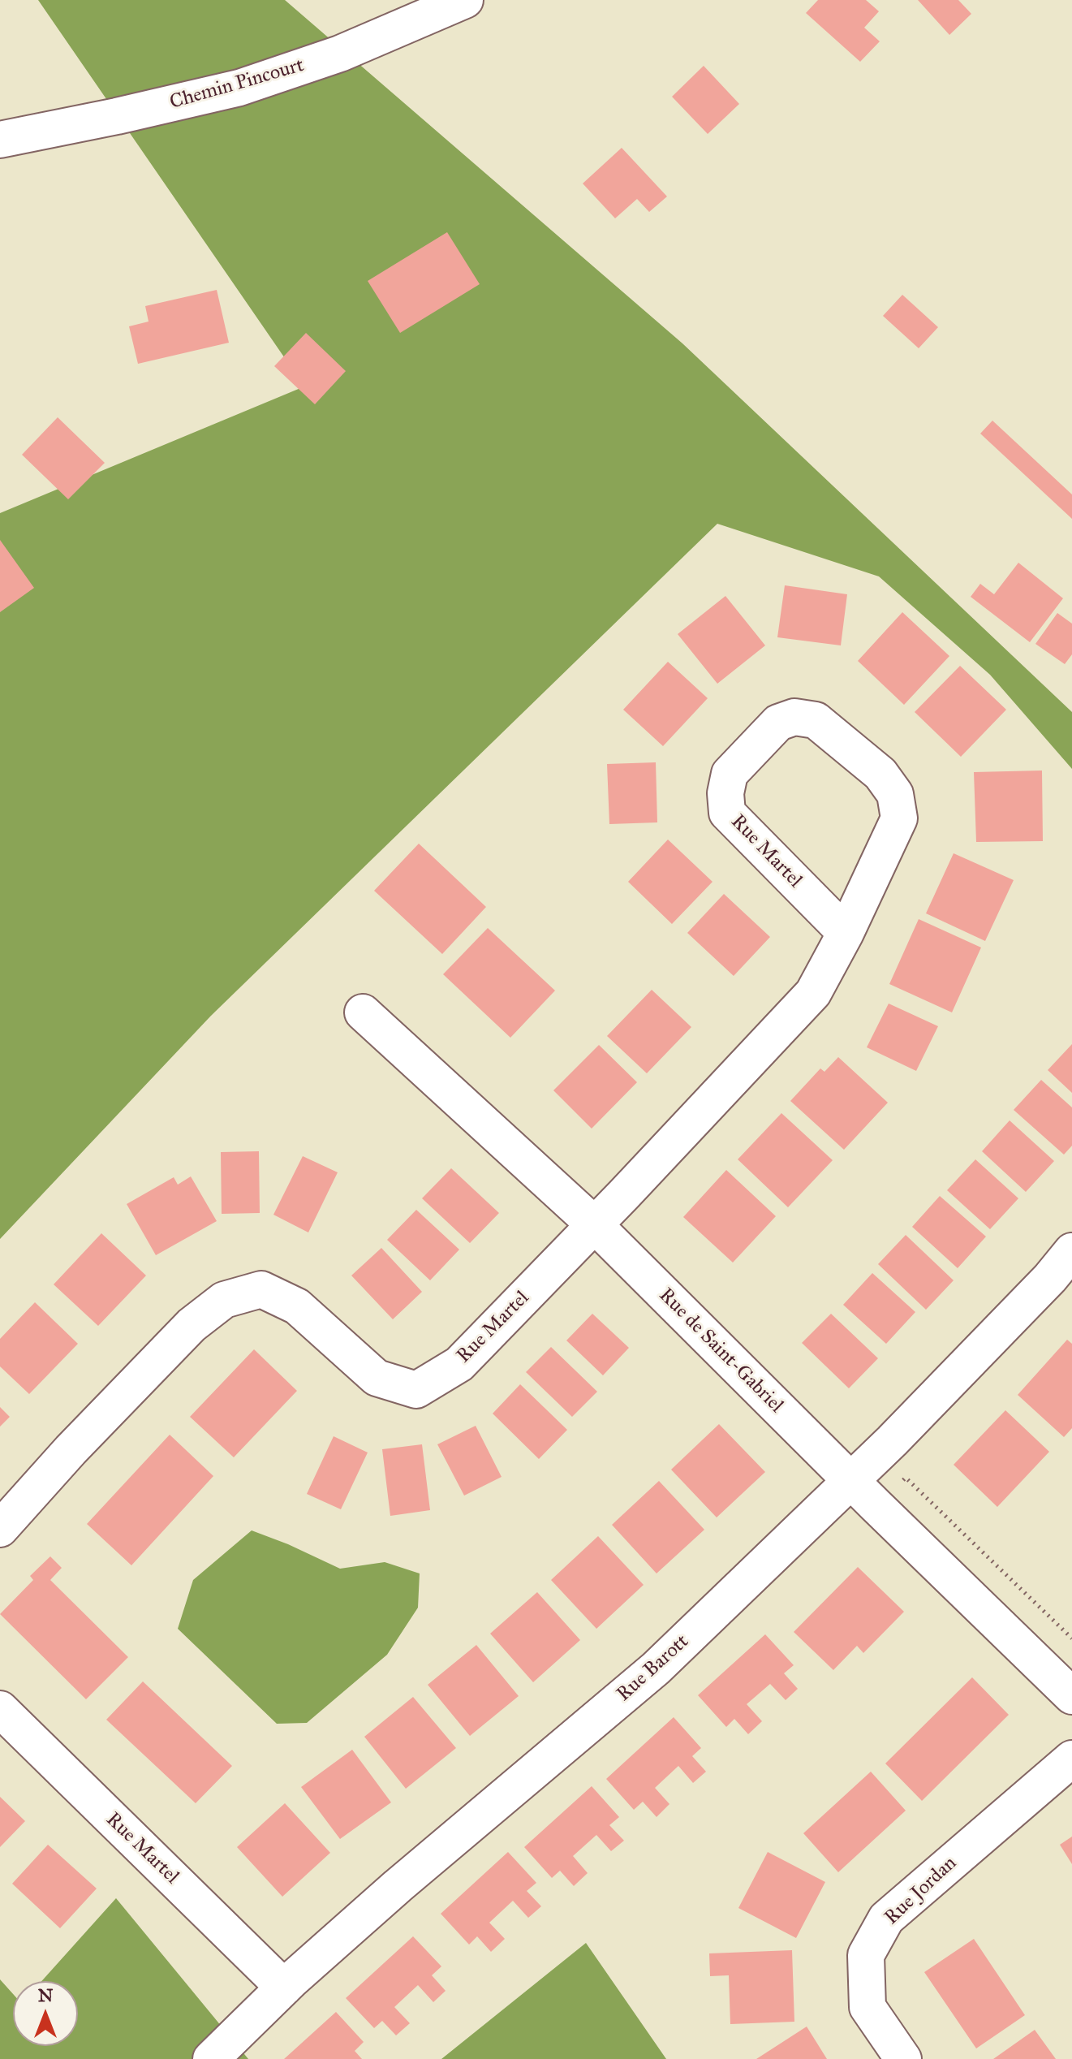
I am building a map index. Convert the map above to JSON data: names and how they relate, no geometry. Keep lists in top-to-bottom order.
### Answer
{
  "streets": {
    "street": [
      "Chemin Pincourt",
      "Rue Martel",
      "Rue de Saint-Gabriel",
      "Rue Barott",
      "Rue Jordan"
    ]
  },
  "crossings": [
    ["Rue Martel", "Rue de Saint-Gabriel"],
    ["Rue Martel", "Rue Barott"],
    ["Rue de Saint-Gabriel", "Rue Barott"]
  ],
  "north": "top"
}
